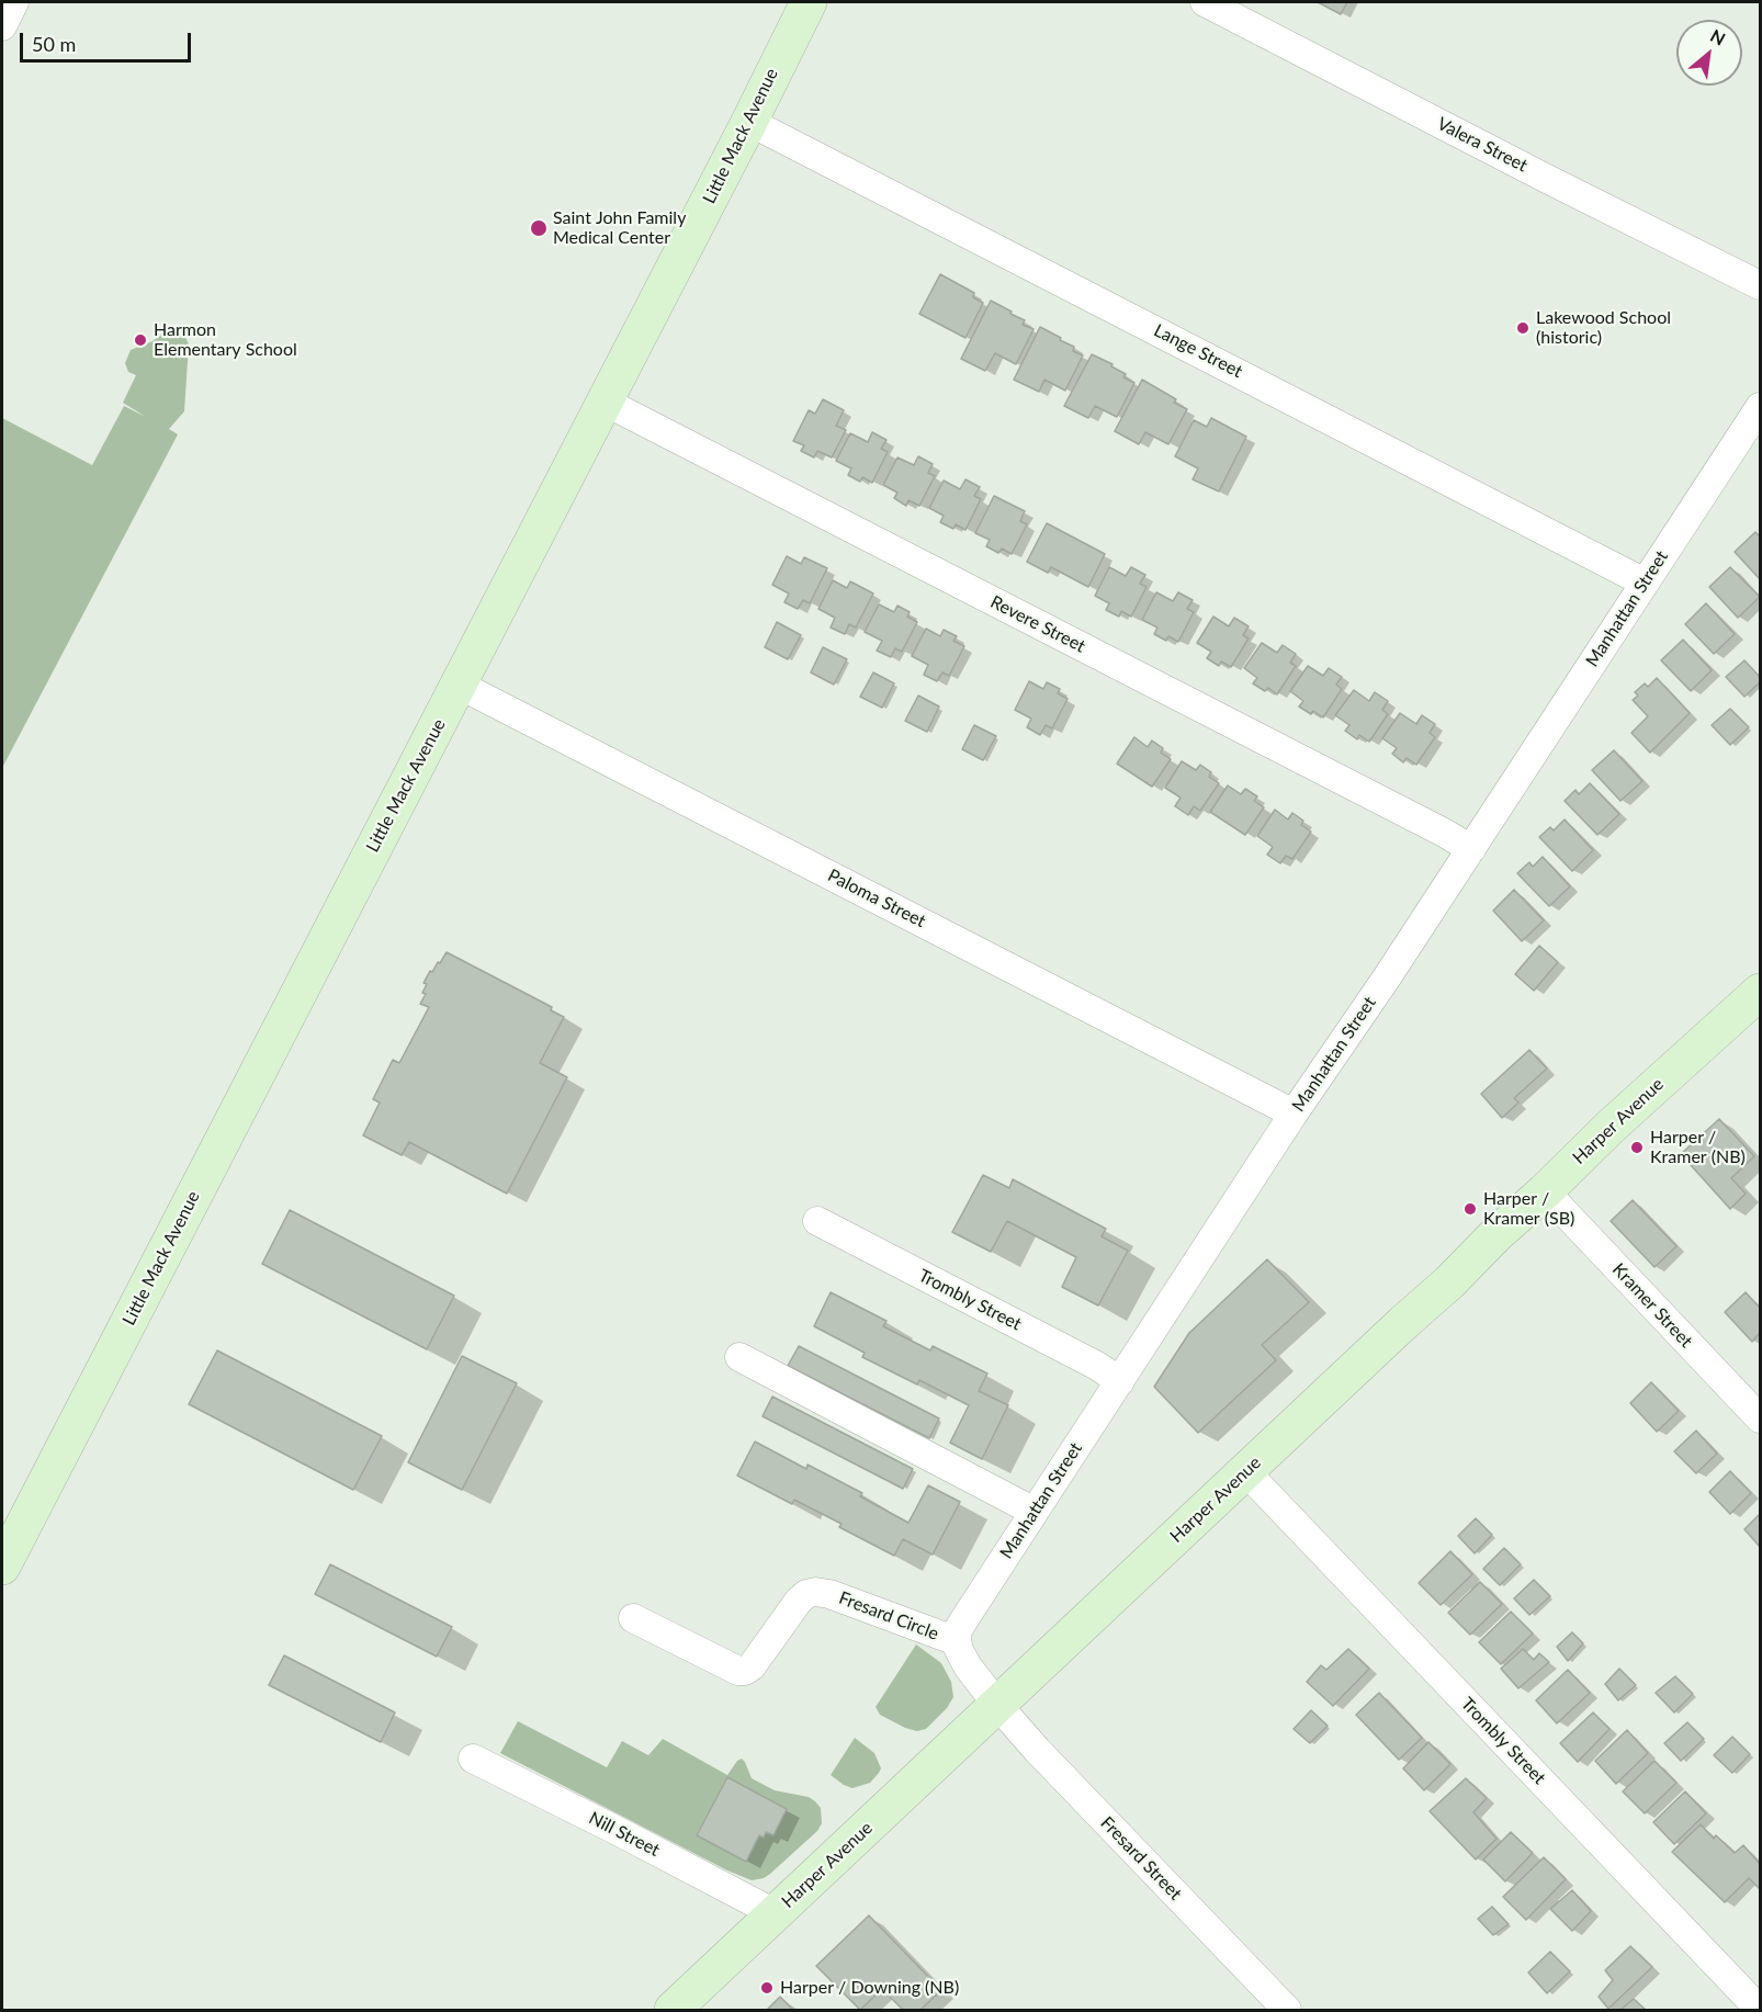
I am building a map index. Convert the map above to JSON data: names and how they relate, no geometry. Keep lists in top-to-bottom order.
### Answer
{
  "streets": {
    "main road": ["Little Mack Avenue", "Harper Avenue"],
    "street": [
      "Valera Street",
      "Lange Street",
      "Manhattan Street",
      "Revere Street",
      "Paloma Street",
      "Trombly Street",
      "Kramer Street",
      "Fresard Circle",
      "Nill Street",
      "Fresard Street"
    ]
  },
  "crossings": [
    ["Little Mack Avenue", "Lange Street"],
    ["Little Mack Avenue", "Revere Street"],
    ["Little Mack Avenue", "Paloma Street"],
    ["Lange Street", "Manhattan Street"],
    ["Manhattan Street", "Revere Street"],
    ["Manhattan Street", "Paloma Street"],
    ["Manhattan Street", "Trombly Street"],
    ["Manhattan Street", "Fresard Circle"],
    ["Harper Avenue", "Trombly Street"],
    ["Harper Avenue", "Kramer Street"],
    ["Harper Avenue", "Nill Street"],
    ["Harper Avenue", "Fresard Street"]
  ],
  "places": [
    "Saint John Family Medical Center",
    "Lakewood School (historic)",
    "Harmon Elementary School",
    "Harper / Kramer (NB)",
    "Harper / Kramer (SB)",
    "Harper / Downing (NB)"
  ],
  "scale_bar": "50 m",
  "north": "top right"
}
